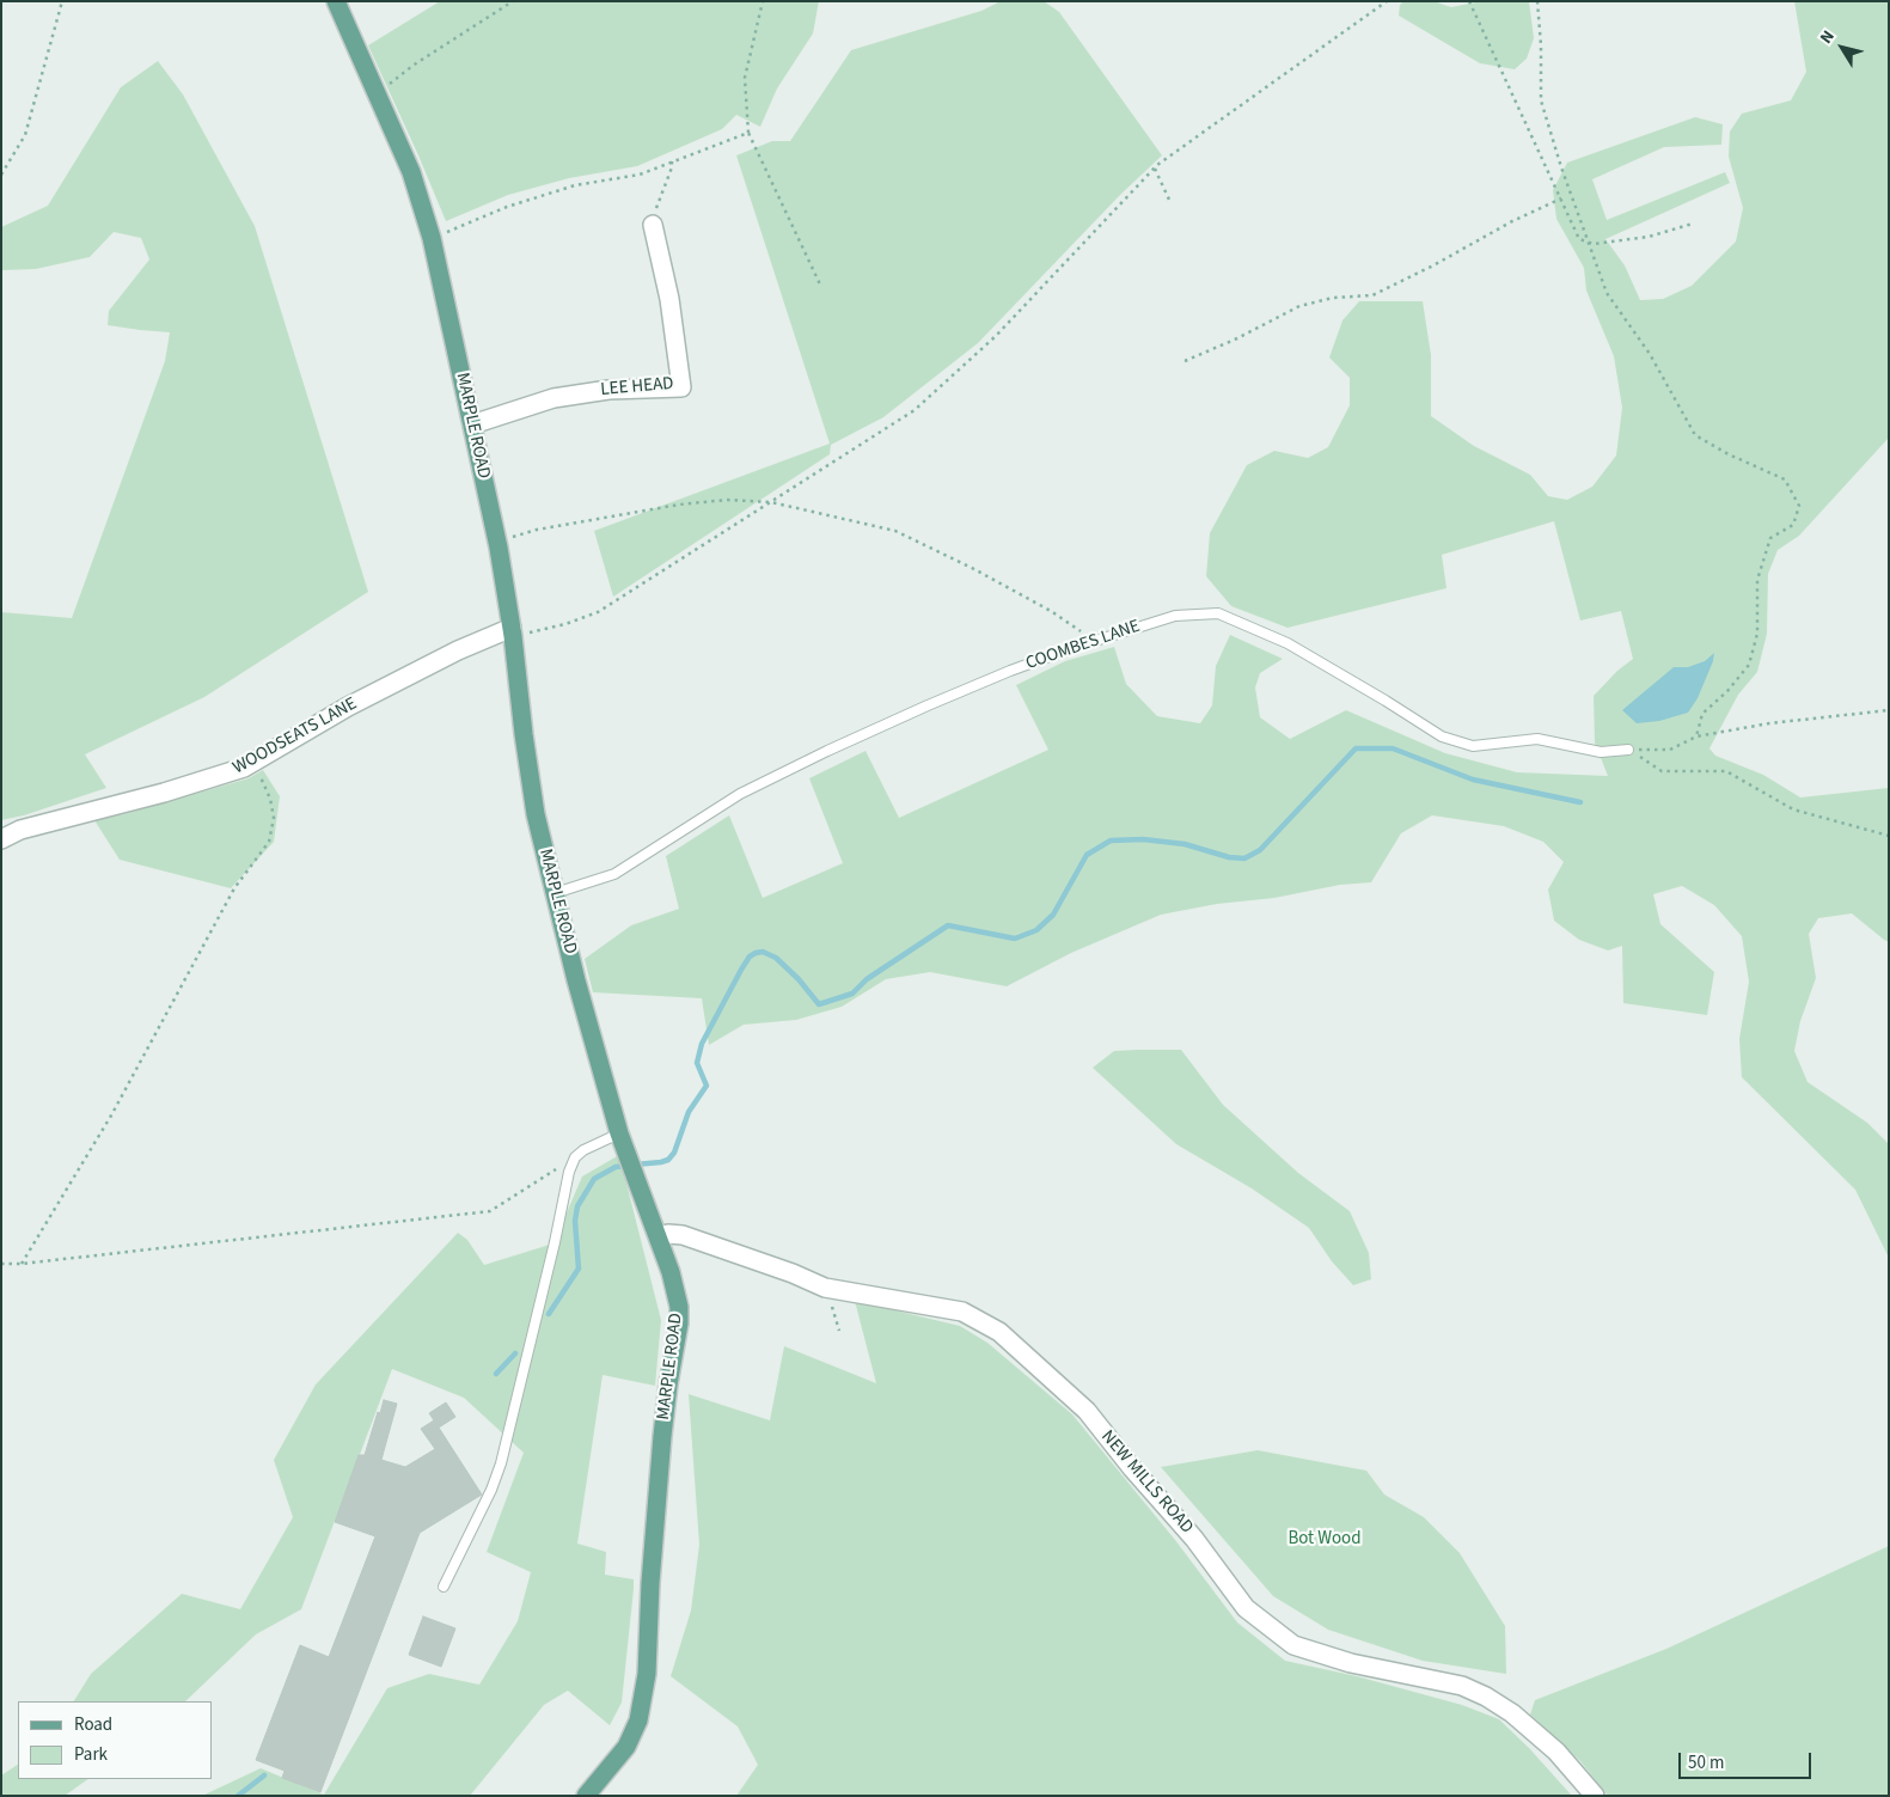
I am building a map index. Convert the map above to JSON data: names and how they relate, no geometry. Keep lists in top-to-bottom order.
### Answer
{
  "streets": {
    "main road": ["MARPLE ROAD"],
    "street": ["LEE HEAD", "WOODSEATS LANE", "NEW MILLS ROAD"],
    "lane": ["COOMBES LANE"]
  },
  "crossings": [
    ["LEE HEAD", "MARPLE ROAD"],
    ["MARPLE ROAD", "COOMBES LANE"],
    ["MARPLE ROAD", "WOODSEATS LANE"],
    ["MARPLE ROAD", "NEW MILLS ROAD"]
  ],
  "parks": ["Bot Wood"],
  "legend": ["Road", "Park"],
  "scale_bar": "50 m",
  "north": "top left"
}
